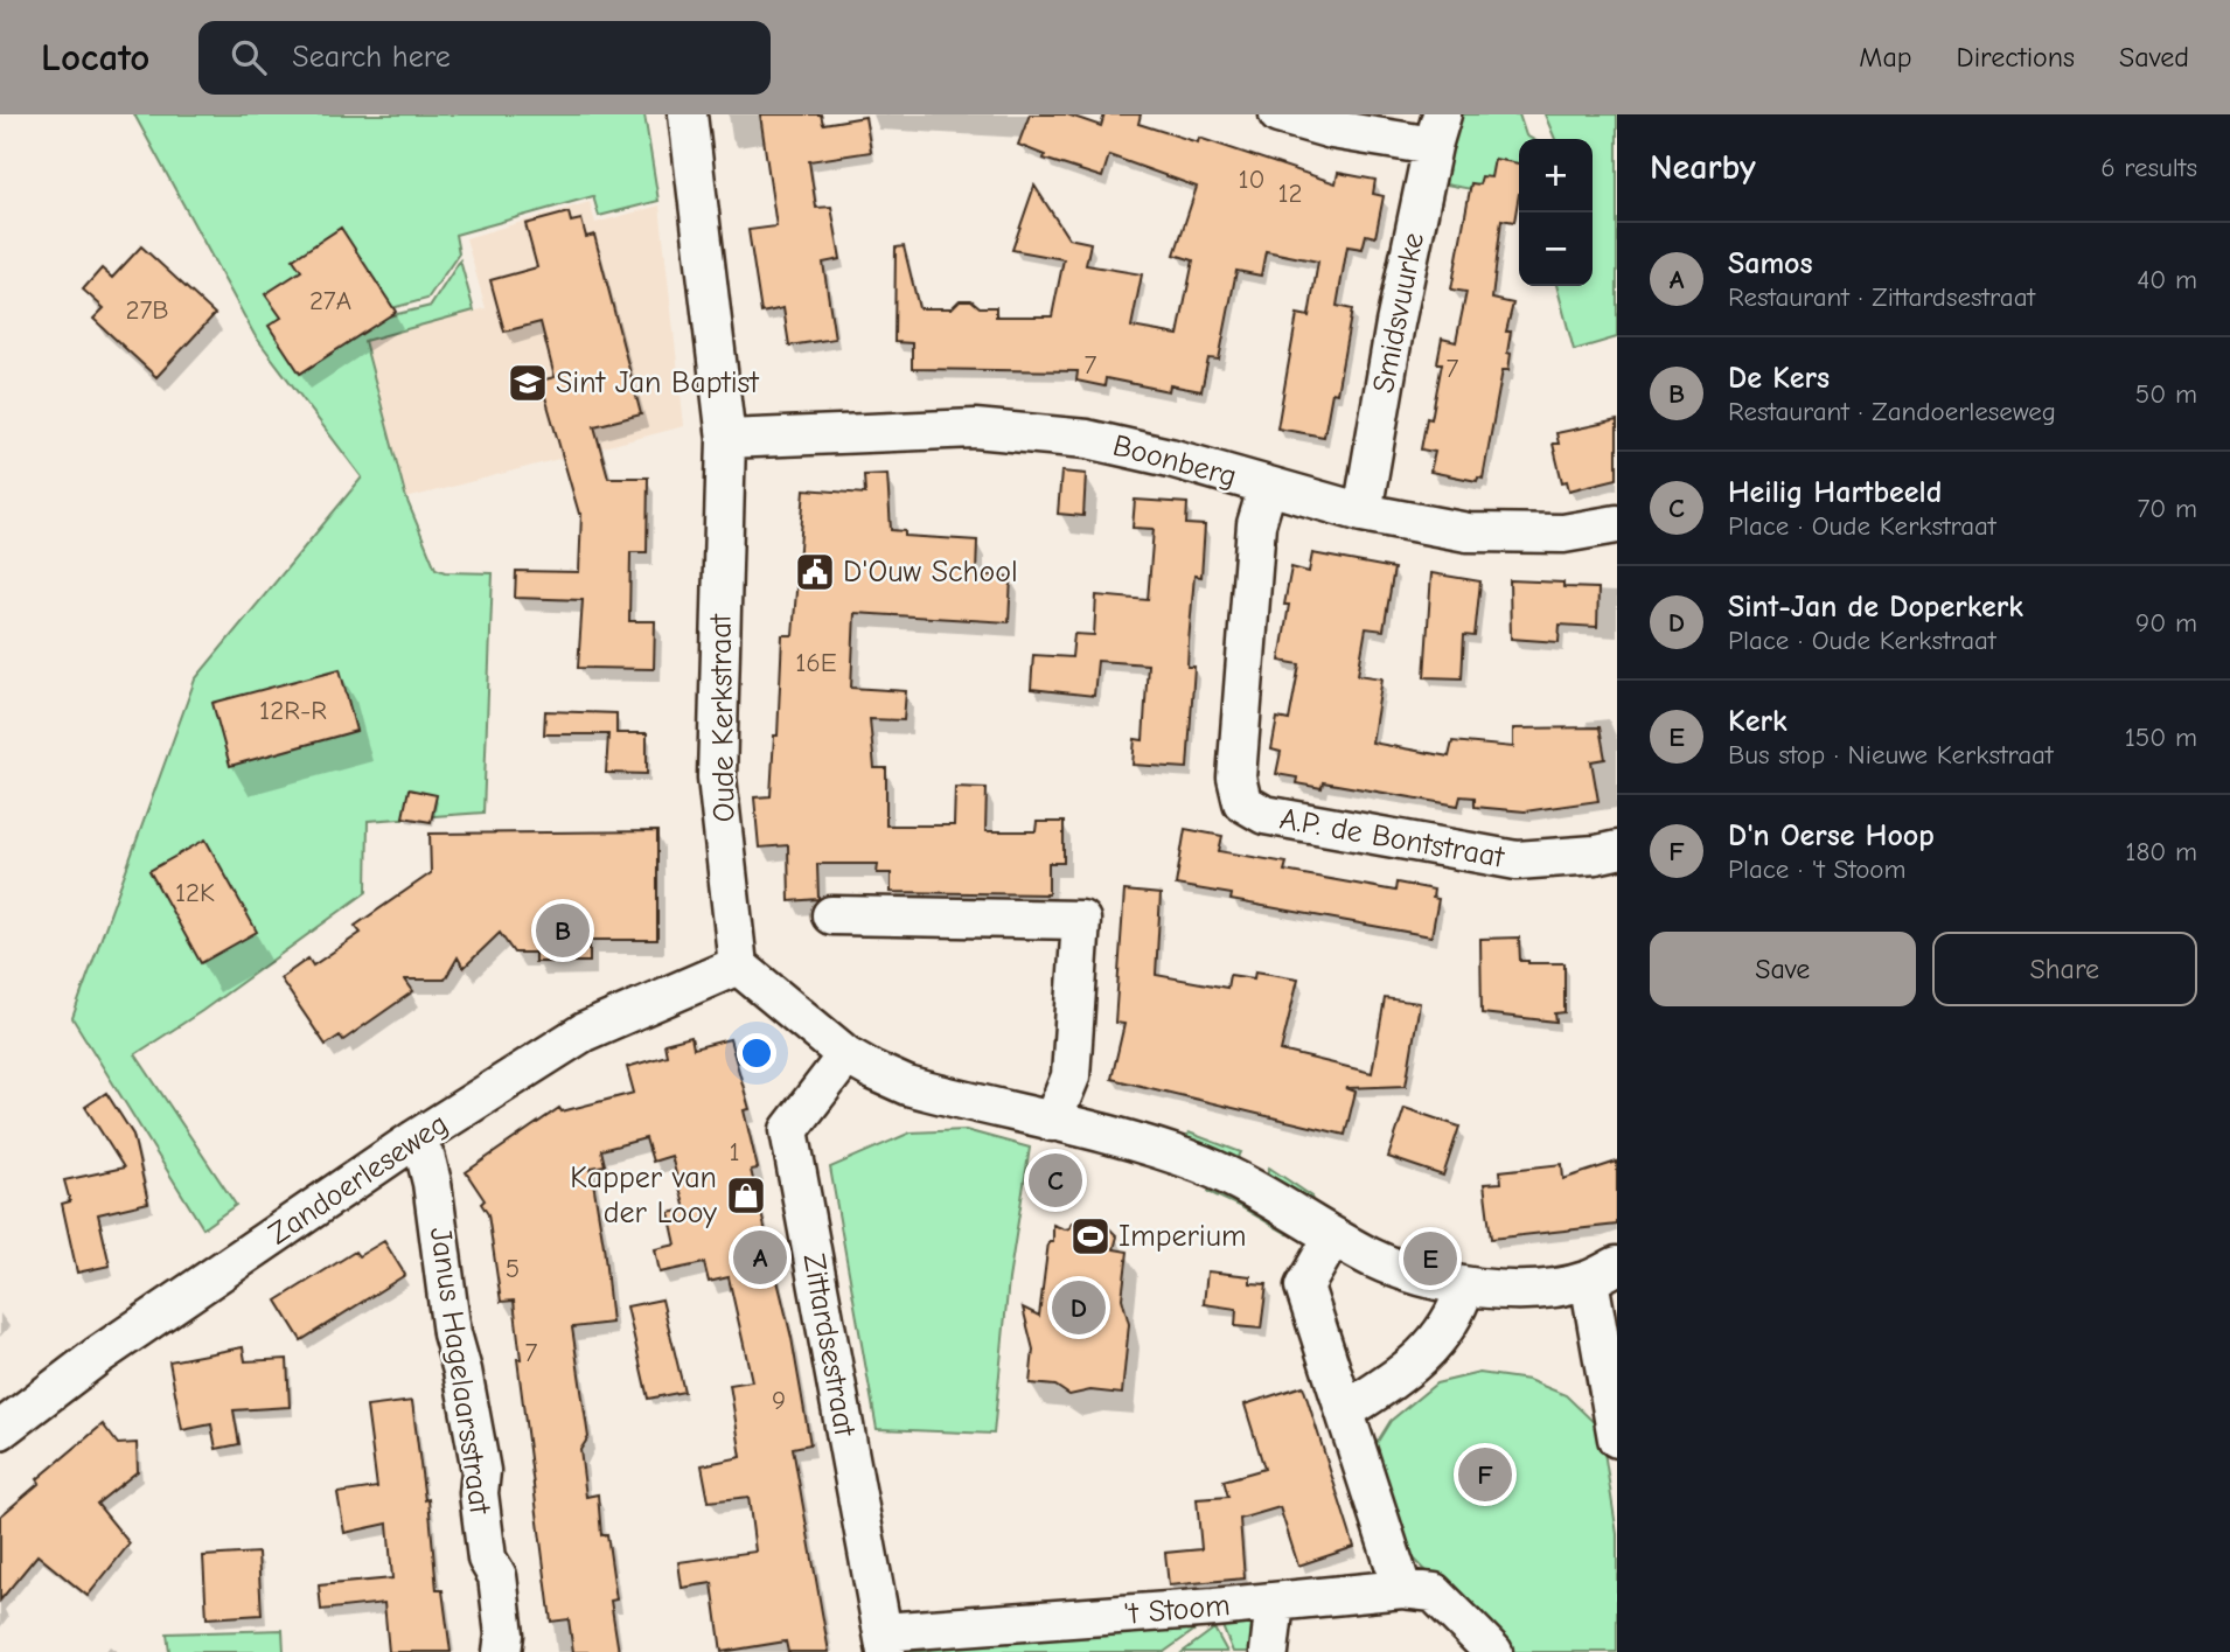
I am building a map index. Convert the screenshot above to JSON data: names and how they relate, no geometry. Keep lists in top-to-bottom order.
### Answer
{
  "streets": {
    "street": [
      "Smidsvuurke",
      "Boonberg",
      "Oude Kerkstraat",
      "A.P. de Bontstraat",
      "Zandoerleseweg",
      "Zittardsestraat",
      "Janus Hagelaarsstraat",
      "'t Stoom"
    ]
  },
  "crossings": [
    ["Smidsvuurke", "Boonberg"],
    ["Boonberg", "Oude Kerkstraat"],
    ["Boonberg", "A.P. de Bontstraat"],
    ["Oude Kerkstraat", "Zandoerleseweg"],
    ["Zandoerleseweg", "Janus Hagelaarsstraat"],
    ["Zittardsestraat", "'t Stoom"]
  ],
  "places": {
    "school or university": ["Sint Jan Baptist"],
    "public building": ["D'Ouw School"],
    "shop": ["Kapper van der Looy"],
    "sports": ["Imperium"]
  },
  "house_numbers": [
    "10",
    "12",
    "27A",
    "27B",
    "7",
    "7",
    "16E",
    "12R-R",
    "12K",
    "1",
    "5",
    "7",
    "9"
  ],
  "page": {
    "header": "Locato",
    "search": "Search here",
    "nav": ["Map", "Directions", "Saved"],
    "heading": ["Nearby", "6 results"],
    "map_buttons": ["+", "−"],
    "list": [
      {
        "mark": "A",
        "name": "Samos",
        "note": "Restaurant · Zittardsestraat",
        "value": "40 m"
      },
      {
        "mark": "B",
        "name": "De Kers",
        "note": "Restaurant · Zandoerleseweg",
        "value": "50 m"
      },
      {
        "mark": "C",
        "name": "Heilig Hartbeeld",
        "note": "Place · Oude Kerkstraat",
        "value": "70 m"
      },
      {
        "mark": "D",
        "name": "Sint-Jan de Doperkerk",
        "note": "Place · Oude Kerkstraat",
        "value": "90 m"
      },
      {
        "mark": "E",
        "name": "Kerk",
        "note": "Bus stop · Nieuwe Kerkstraat",
        "value": "150 m"
      },
      {
        "mark": "F",
        "name": "D'n Oerse Hoop",
        "note": "Place · 't Stoom",
        "value": "180 m"
      }
    ],
    "pins": [
      "B",
      "C",
      "A",
      "E",
      "D",
      "F"
    ],
    "buttons": ["Save", "Share"]
  }
}
